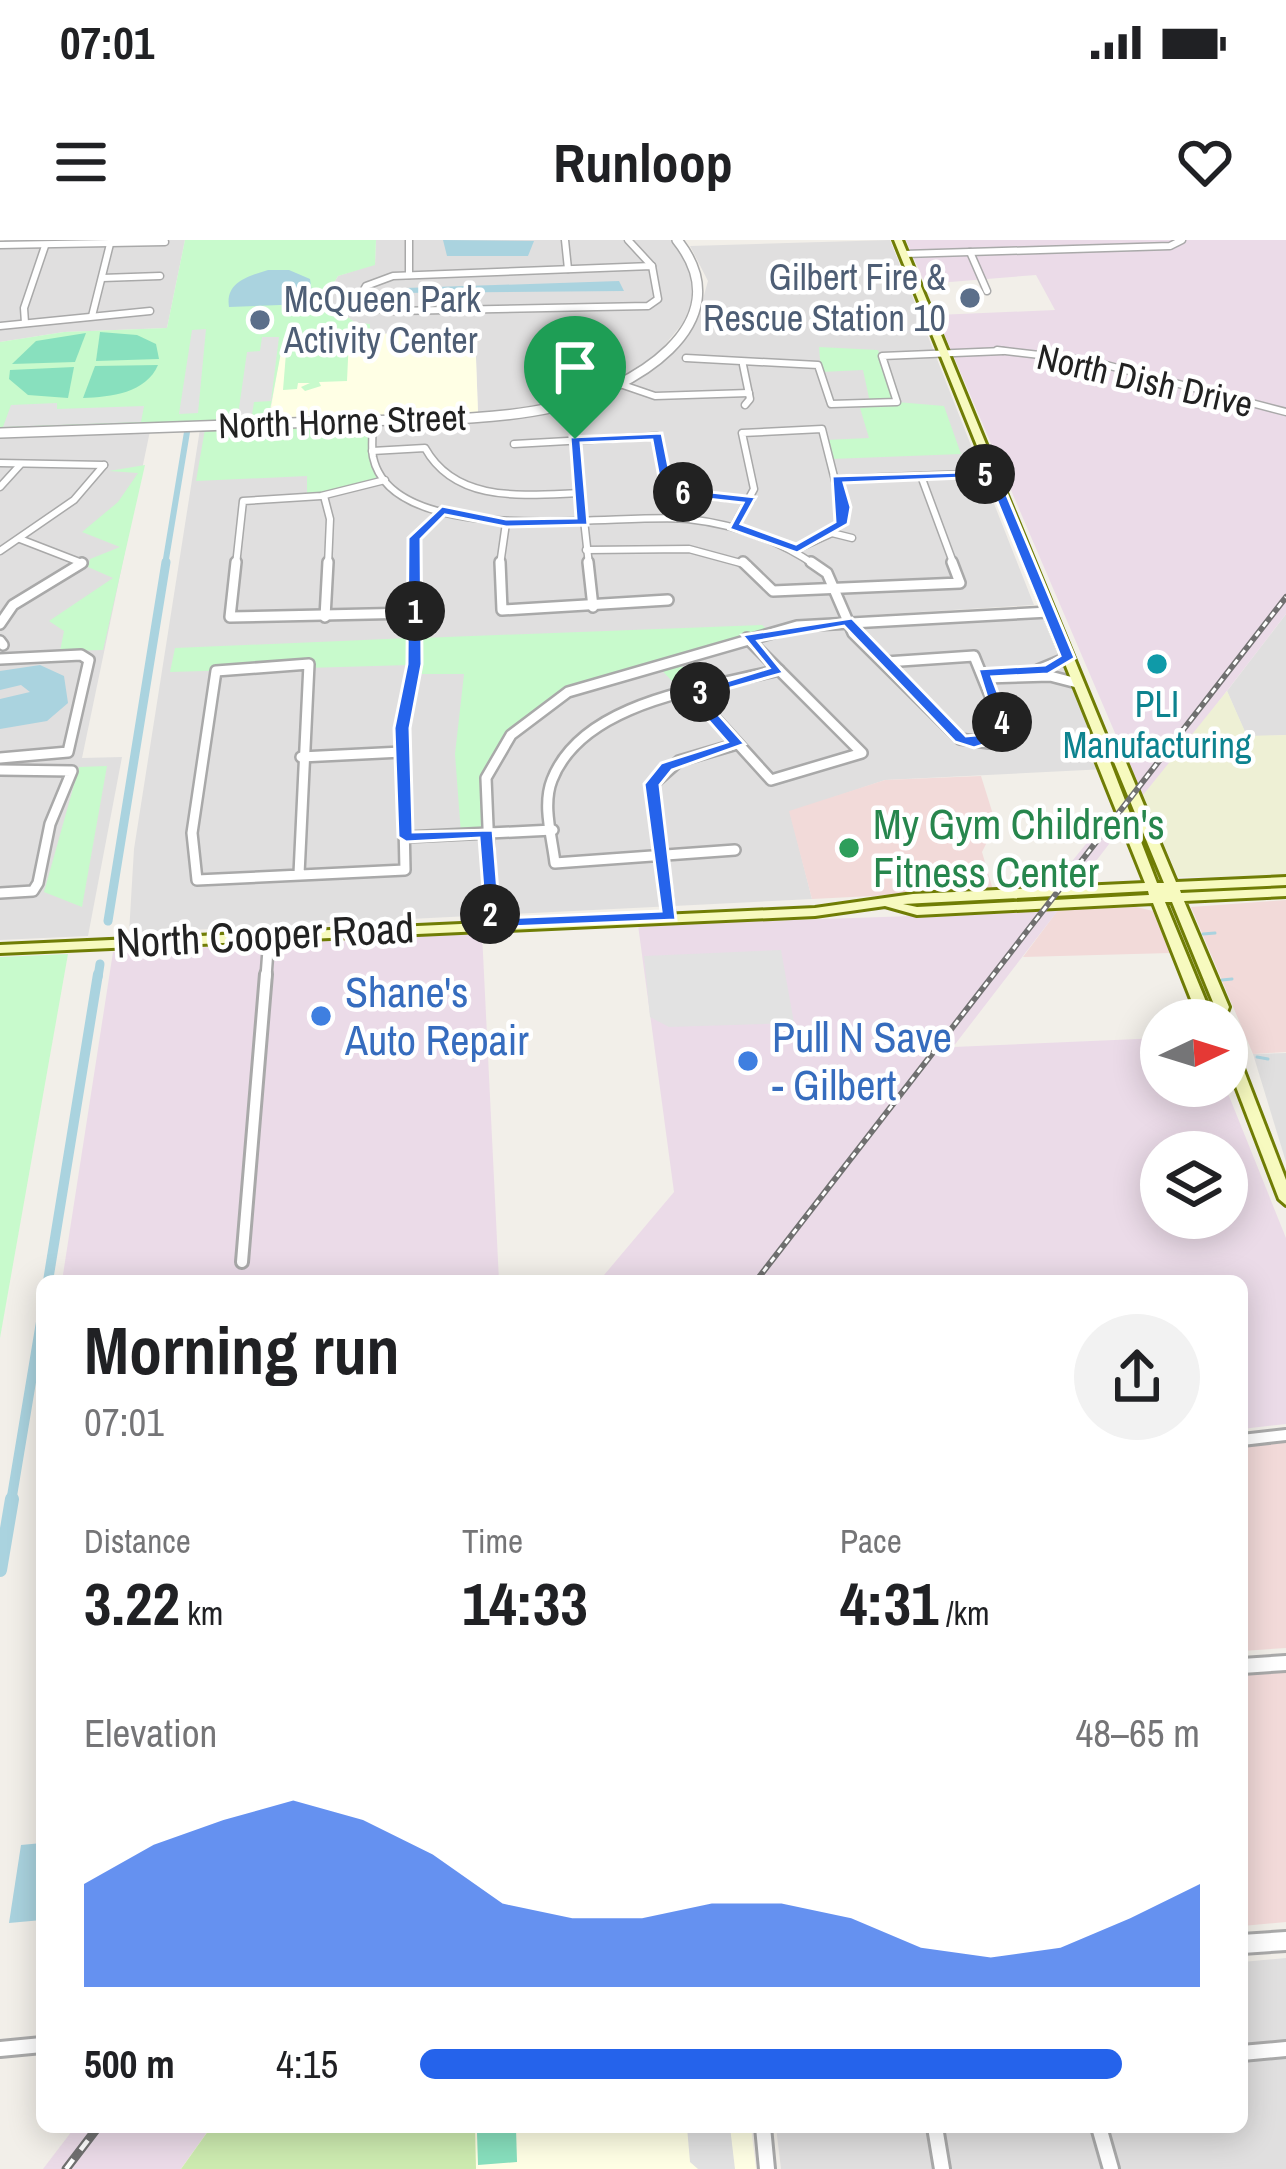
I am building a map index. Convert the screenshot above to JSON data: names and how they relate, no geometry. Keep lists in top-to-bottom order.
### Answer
{
  "streets": {
    "main road": ["North Cooper Road"],
    "street": ["North Dish Drive", "North Horne Street"]
  },
  "places": [
    "Gilbert Fire & Rescue Station 10",
    "McQueen Park Activity Center",
    "PLI Manufacturing",
    "My Gym Children's Fitness Center",
    "Shane's Auto Repair",
    "Pull N Save - Gilbert"
  ],
  "north": "right",
  "page": {
    "status": "07:01",
    "header": "Runloop",
    "pins": [
      "5",
      "6",
      "1",
      "3",
      "4",
      "2"
    ],
    "heading": ["Morning run", "07:01"],
    "stats": [
      ["Distance", "3.22 km"],
      ["Time", "14:33"],
      ["Pace", "4:31 /km"]
    ],
    "chart": ["Elevation", "48–65 m"],
    "list": [
      {
        "name": "500 m",
        "note": "4:15"
      }
    ]
  }
}
